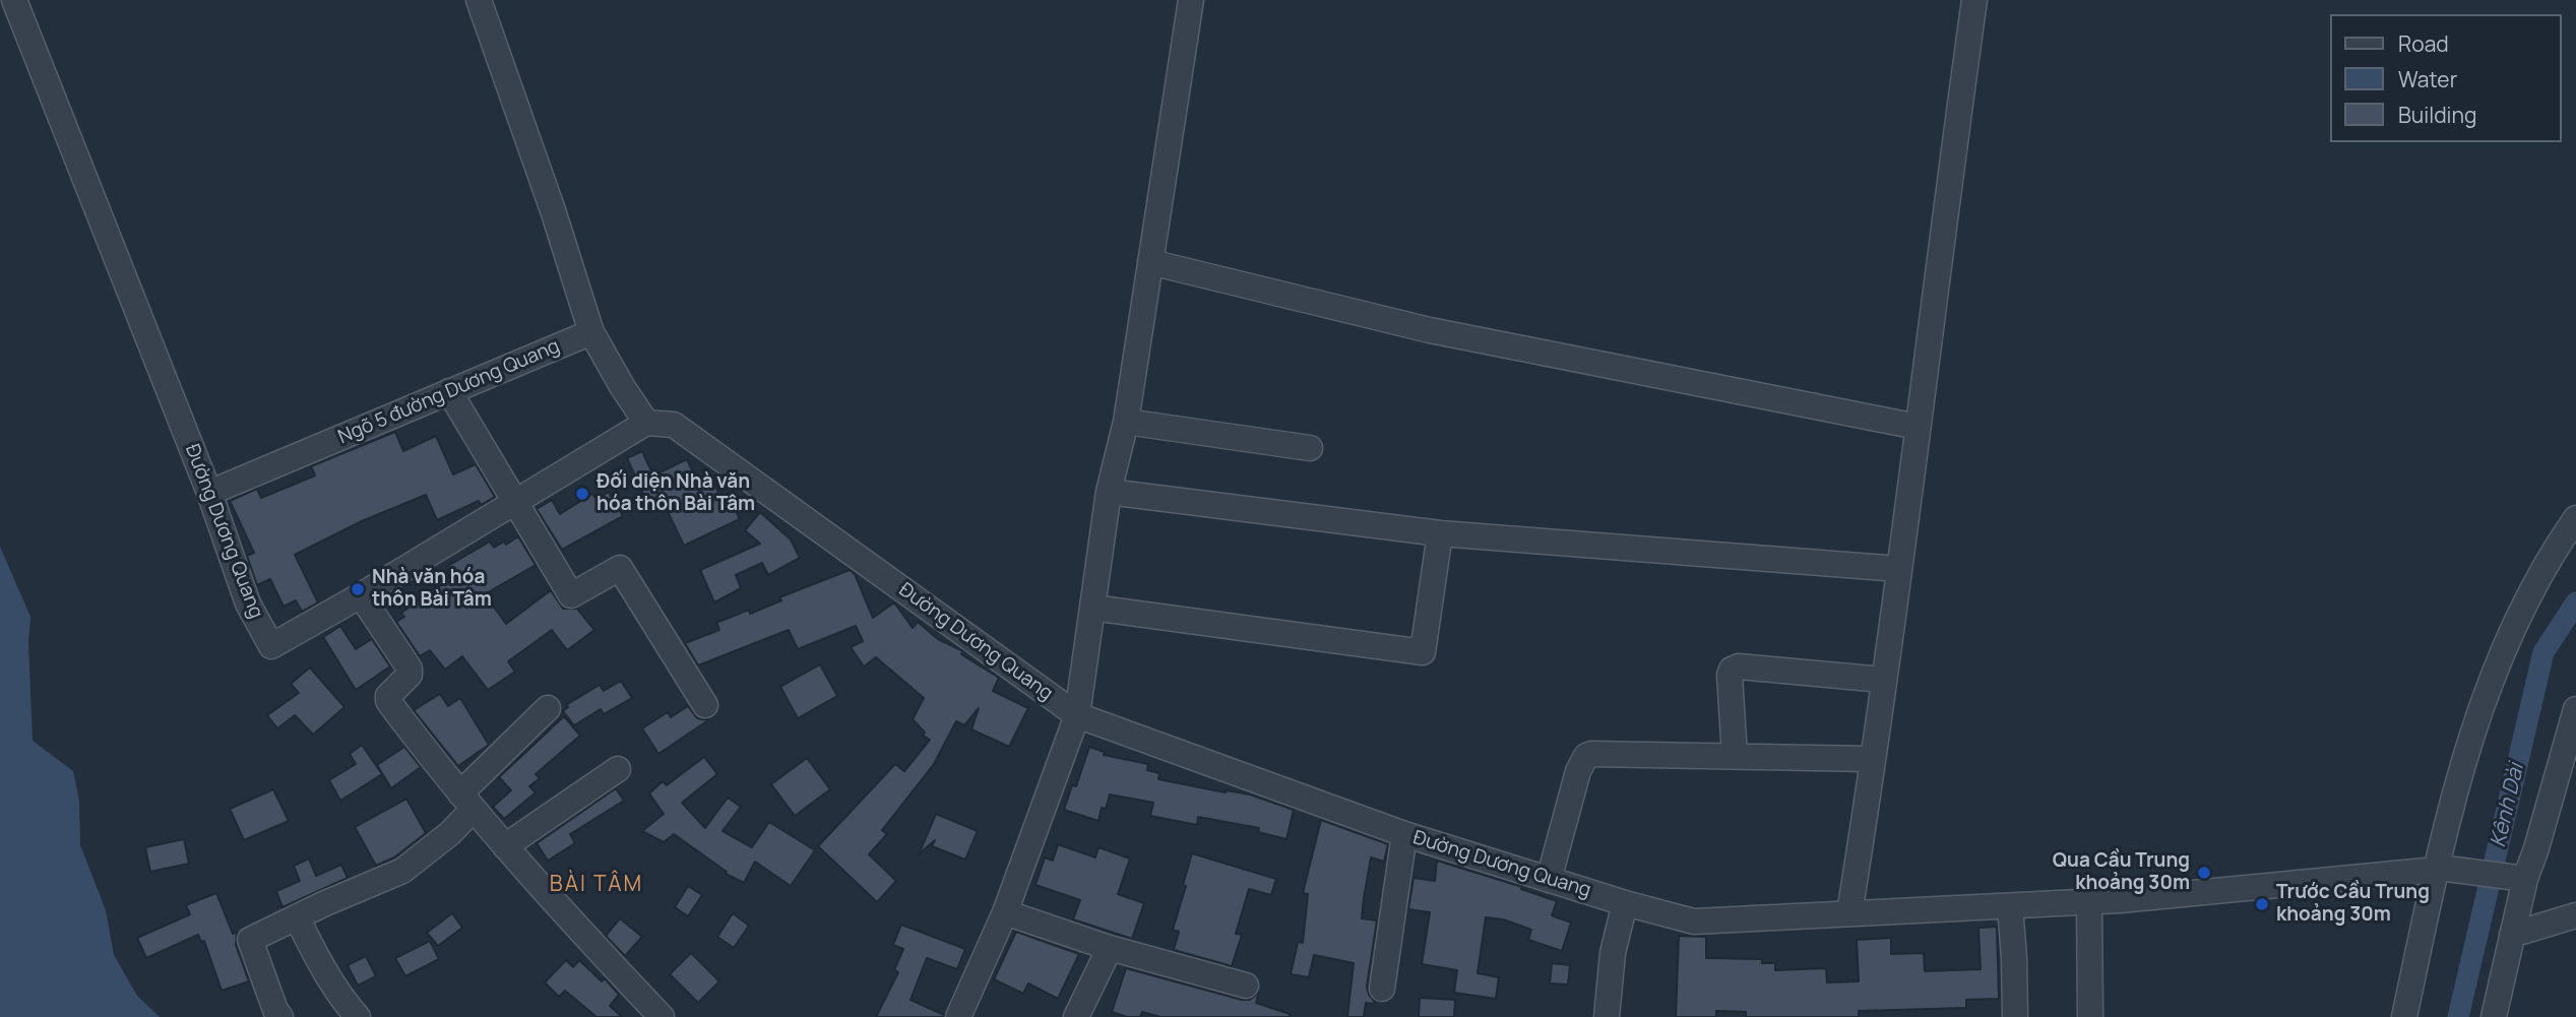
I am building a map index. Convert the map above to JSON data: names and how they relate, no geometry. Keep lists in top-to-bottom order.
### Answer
{
  "streets": {
    "street": ["Ngõ 5 đường Dương Quang", "Đường Dương Quang"]
  },
  "crossings": [
    ["Ngõ 5 đường Dương Quang", "Đường Dương Quang"]
  ],
  "districts": ["BÀI TÂM"],
  "water": ["Kênh Dài"],
  "places": [
    "Đối diện Nhà văn hóa thôn Bài Tâm",
    "Nhà văn hóa thôn Bài Tâm",
    "Qua Cầu Trung khoảng 30m",
    "Trước Cầu Trung khoảng 30m"
  ],
  "legend": ["Road", "Water", "Building"]
}
